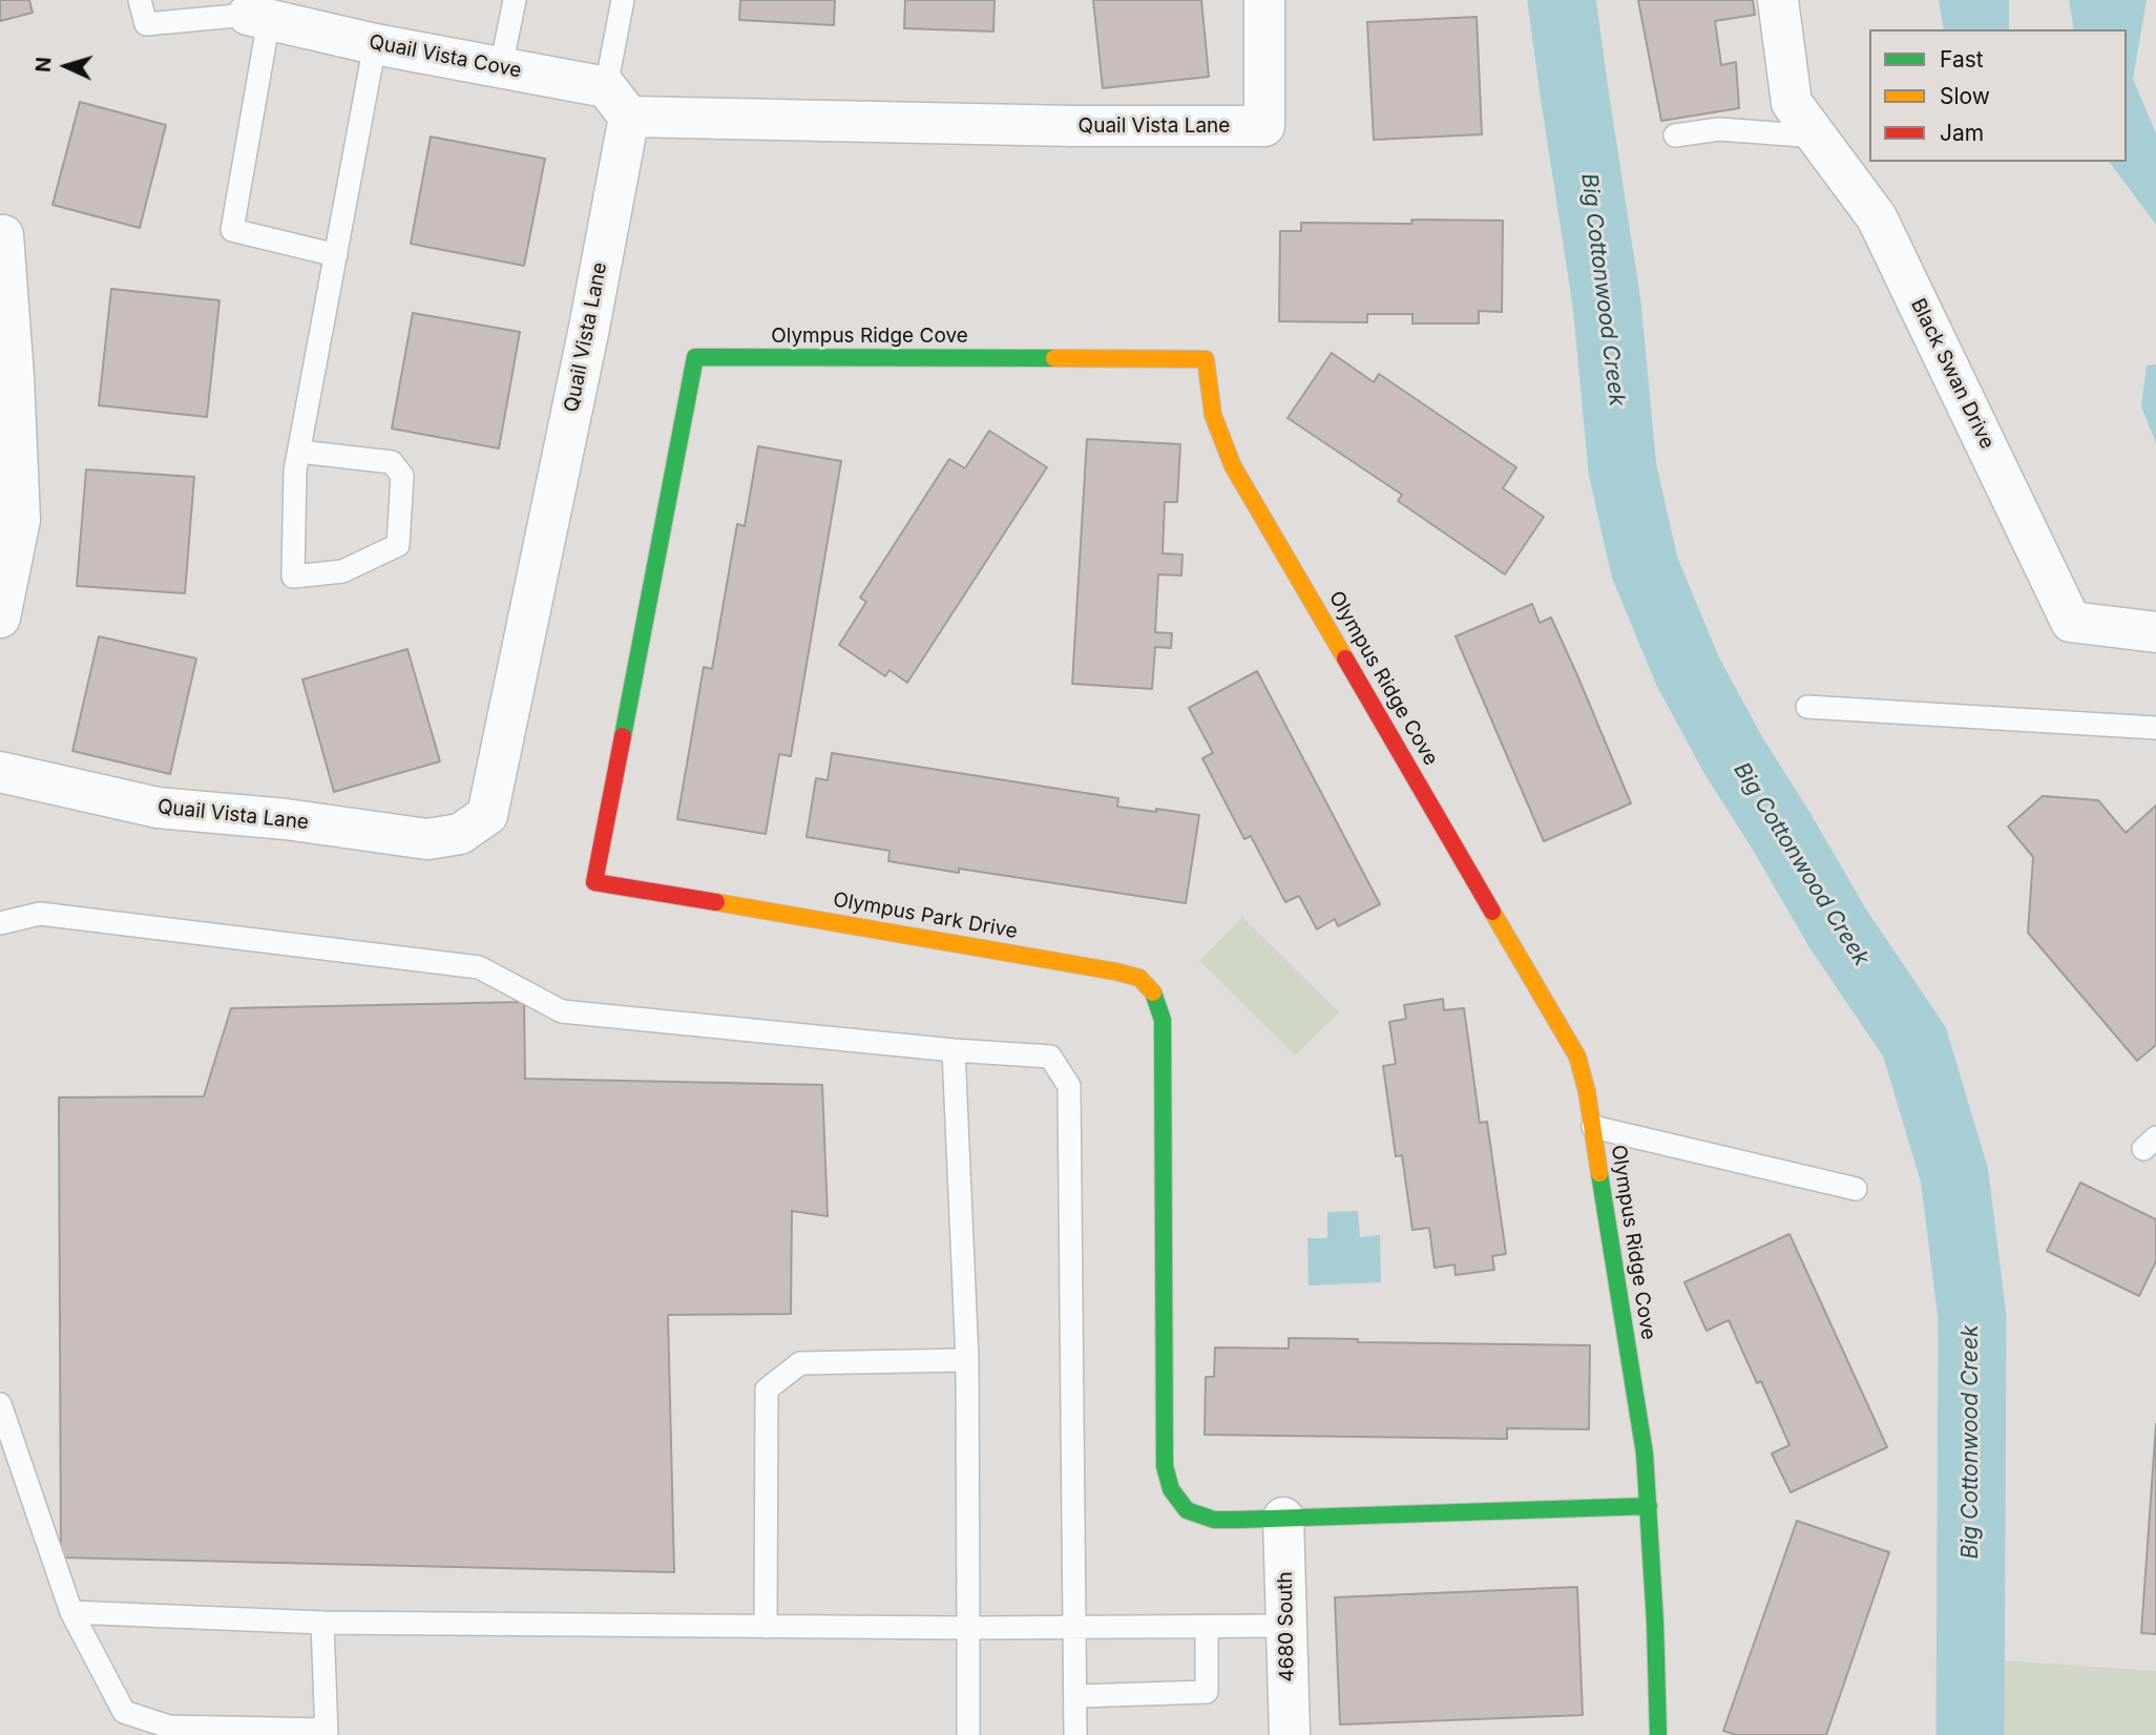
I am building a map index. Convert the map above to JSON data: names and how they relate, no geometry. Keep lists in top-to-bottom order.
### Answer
{
  "streets": {
    "street": [
      "Quail Vista Cove",
      "Quail Vista Lane",
      "Olympus Ridge Cove",
      "Black Swan Drive",
      "Olympus Park Drive",
      "4680 South"
    ]
  },
  "crossings": [
    ["Quail Vista Cove", "Quail Vista Lane"],
    ["Olympus Ridge Cove", "Olympus Park Drive"],
    ["Olympus Park Drive", "4680 South"]
  ],
  "water": ["Big Cottonwood Creek"],
  "legend": ["Fast", "Slow", "Jam"],
  "north": "left"
}
